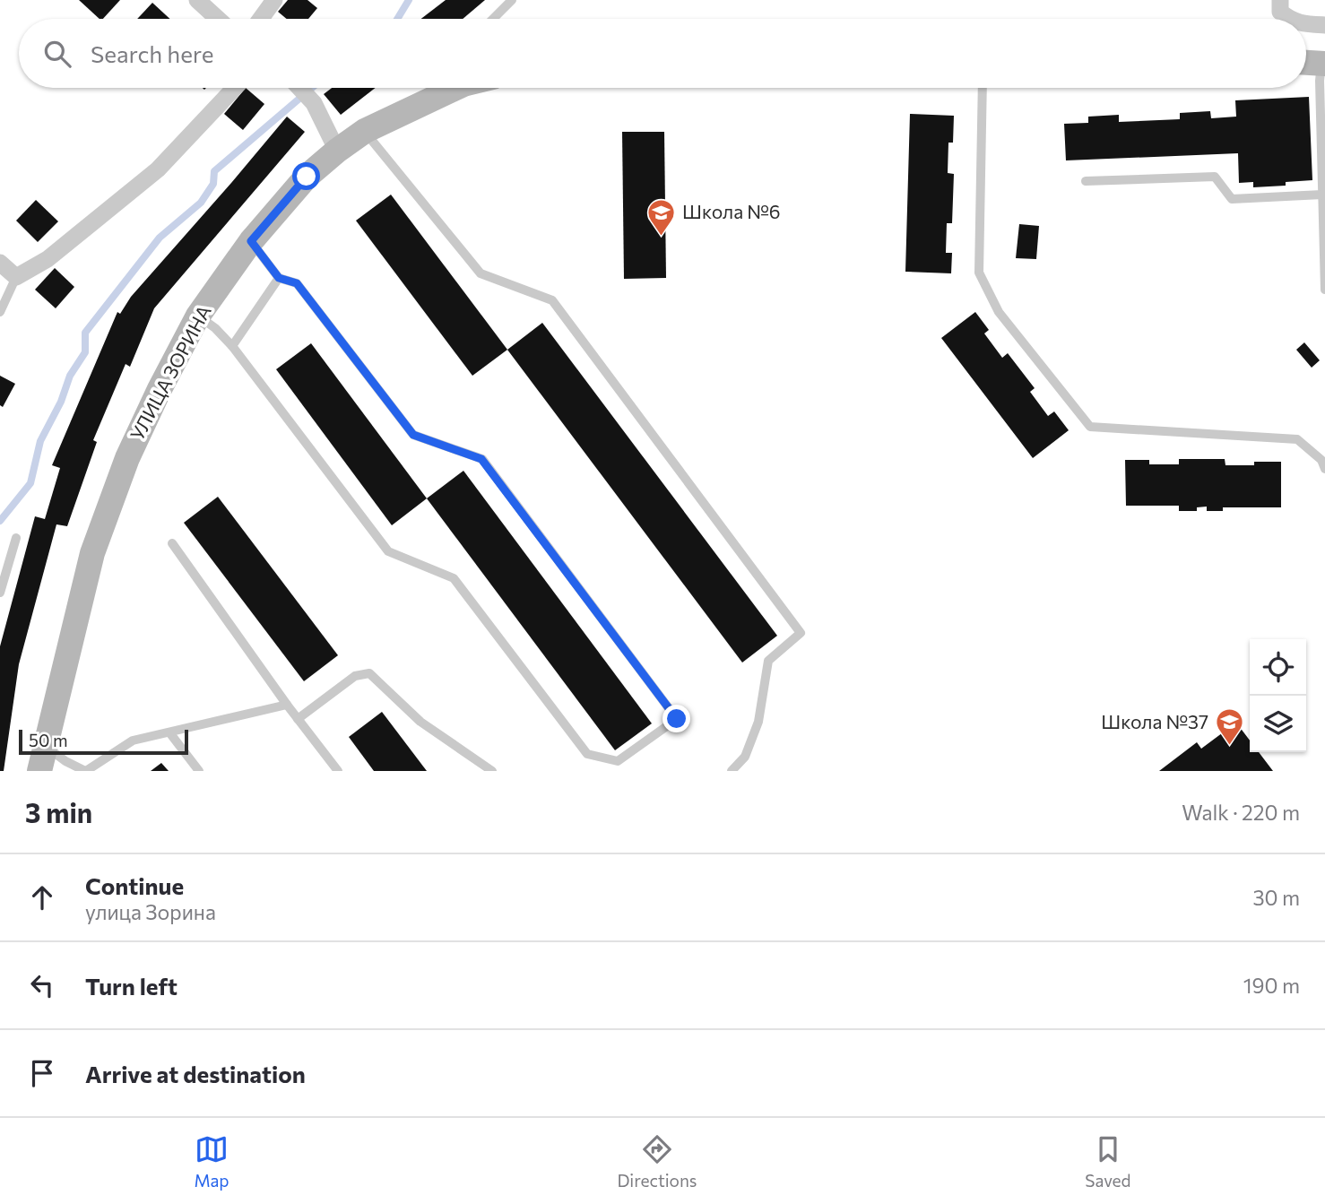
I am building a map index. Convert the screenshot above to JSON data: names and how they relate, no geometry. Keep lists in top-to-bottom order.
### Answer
{
  "streets": {
    "main road": ["УЛИЦА ЗОРИНА"]
  },
  "places": {
    "school or university": ["Школа №6", "Школа №37"]
  },
  "scale_bar": "50 m",
  "page": {
    "search": "Search here",
    "scale": "50 m",
    "heading": ["3 min", "Walk · 220 m"],
    "list": [
      ["Continue", "улица Зорина", "30 m"],
      ["Turn left", "190 m"],
      "Arrive at destination"
    ],
    "nav": ["Map", "Directions", "Saved"]
  }
}
